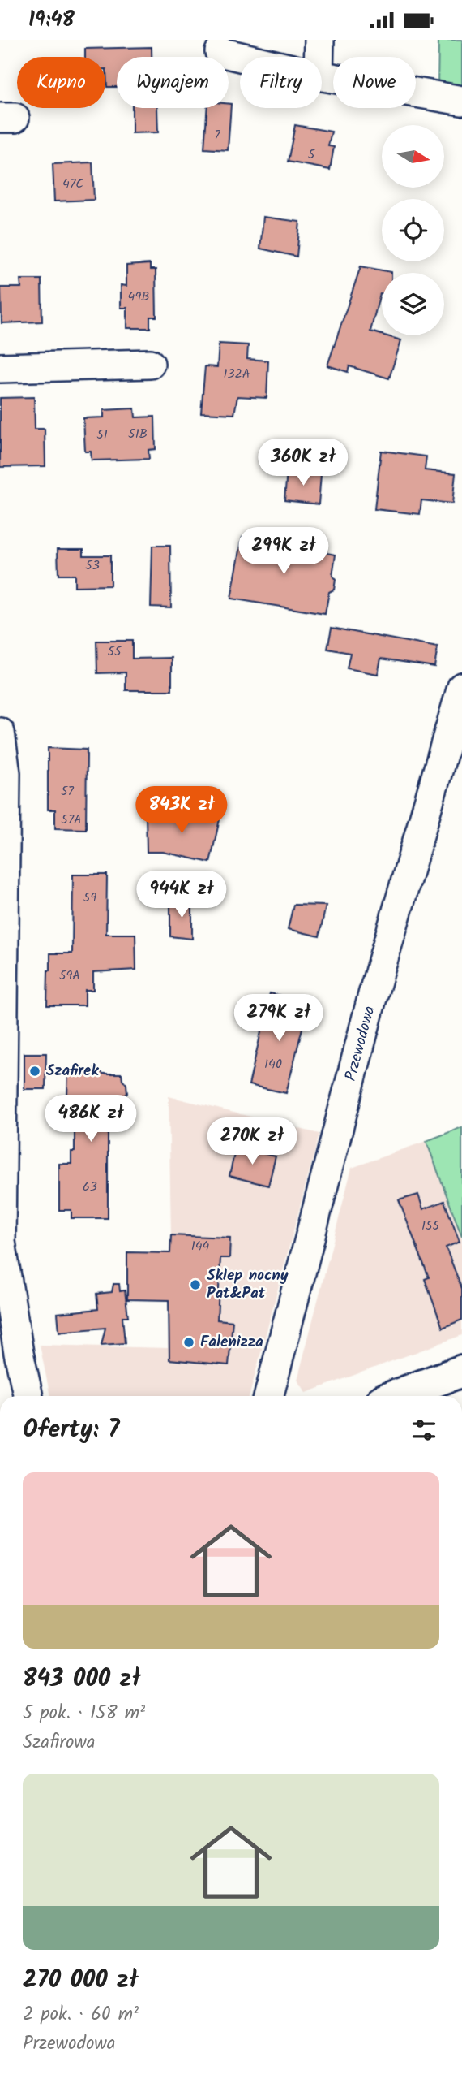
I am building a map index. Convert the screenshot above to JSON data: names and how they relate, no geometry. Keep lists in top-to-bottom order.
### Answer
{
  "streets": {
    "street": ["Przewodowa"]
  },
  "places": ["Szafirek", "Sklep nocny Pat&Pat", "Falenizza"],
  "house_numbers": [
    "7",
    "5",
    "47C",
    "49B",
    "132A",
    "51B",
    "51",
    "53",
    "55",
    "57",
    "57A",
    "59",
    "59A",
    "140",
    "63",
    "155",
    "144"
  ],
  "north": "right",
  "page": {
    "status": "19:48",
    "chip": [
      "Kupno",
      "Wynajem",
      "Filtry",
      "Nowe"
    ],
    "price": [
      "360K zł",
      "299K zł",
      "843K zł",
      "944K zł",
      "279K zł",
      "486K zł",
      "270K zł"
    ],
    "heading": "Oferty: 7",
    "list": [
      {
        "name": "843 000 zł",
        "note": "5 pok. · 158 m² · Szafirowa"
      },
      {
        "name": "270 000 zł",
        "note": "2 pok. · 60 m² · Przewodowa"
      }
    ]
  }
}
